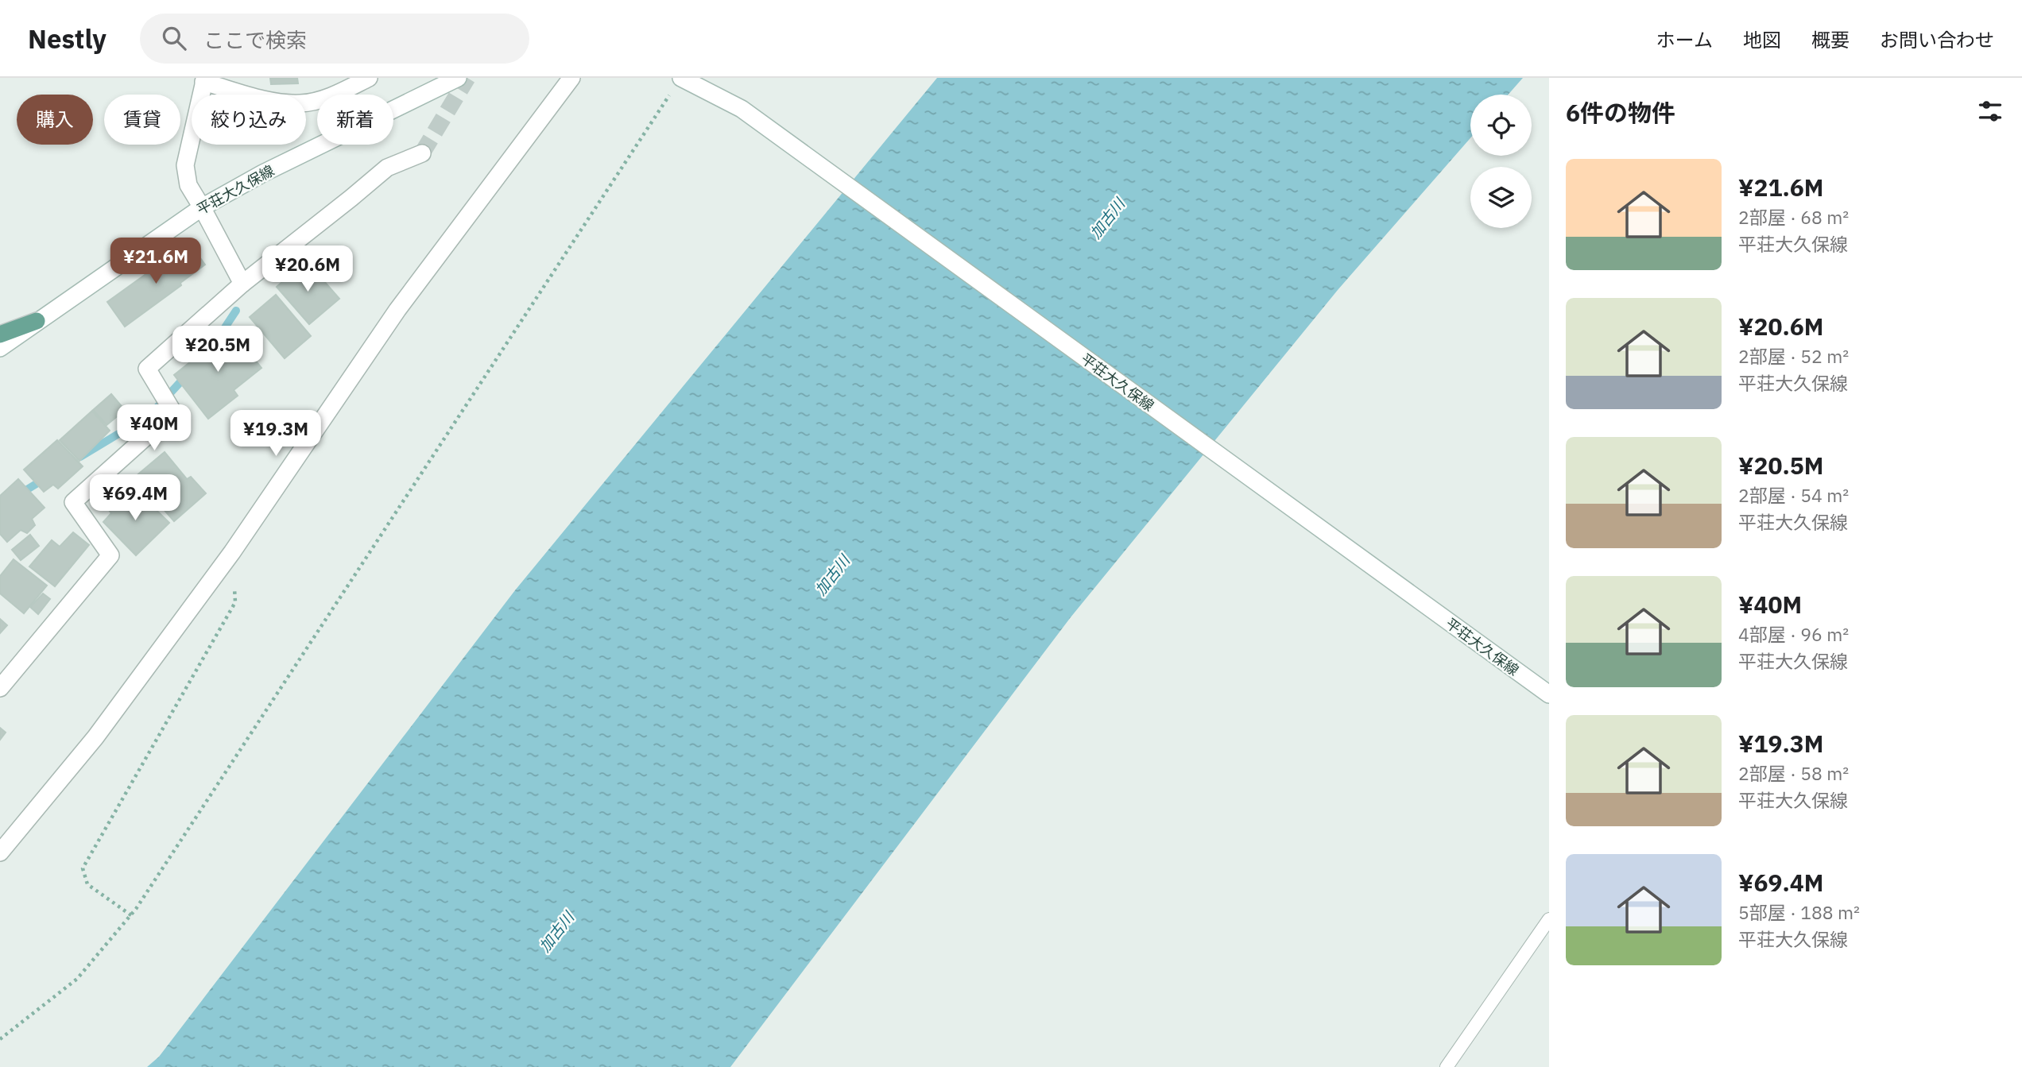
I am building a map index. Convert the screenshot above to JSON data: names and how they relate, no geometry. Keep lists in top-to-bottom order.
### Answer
{
  "streets": {
    "street": ["平荘大久保線"]
  },
  "water": ["加古川"],
  "page": {
    "header": "Nestly",
    "search": "ここで検索",
    "nav": [
      "ホーム",
      "地図",
      "概要",
      "お問い合わせ"
    ],
    "heading": "6件の物件",
    "chip": [
      "購入",
      "賃貸",
      "絞り込み",
      "新着"
    ],
    "list": [
      {
        "name": "¥21.6M",
        "note": "2部屋 · 68 m² · 平荘大久保線"
      },
      {
        "name": "¥20.6M",
        "note": "2部屋 · 52 m² · 平荘大久保線"
      },
      {
        "name": "¥20.5M",
        "note": "2部屋 · 54 m² · 平荘大久保線"
      },
      {
        "name": "¥40M",
        "note": "4部屋 · 96 m² · 平荘大久保線"
      },
      {
        "name": "¥19.3M",
        "note": "2部屋 · 58 m² · 平荘大久保線"
      },
      {
        "name": "¥69.4M",
        "note": "5部屋 · 188 m² · 平荘大久保線"
      }
    ],
    "price": [
      "¥21.6M",
      "¥20.6M",
      "¥20.5M",
      "¥40M",
      "¥19.3M",
      "¥69.4M"
    ]
  }
}
